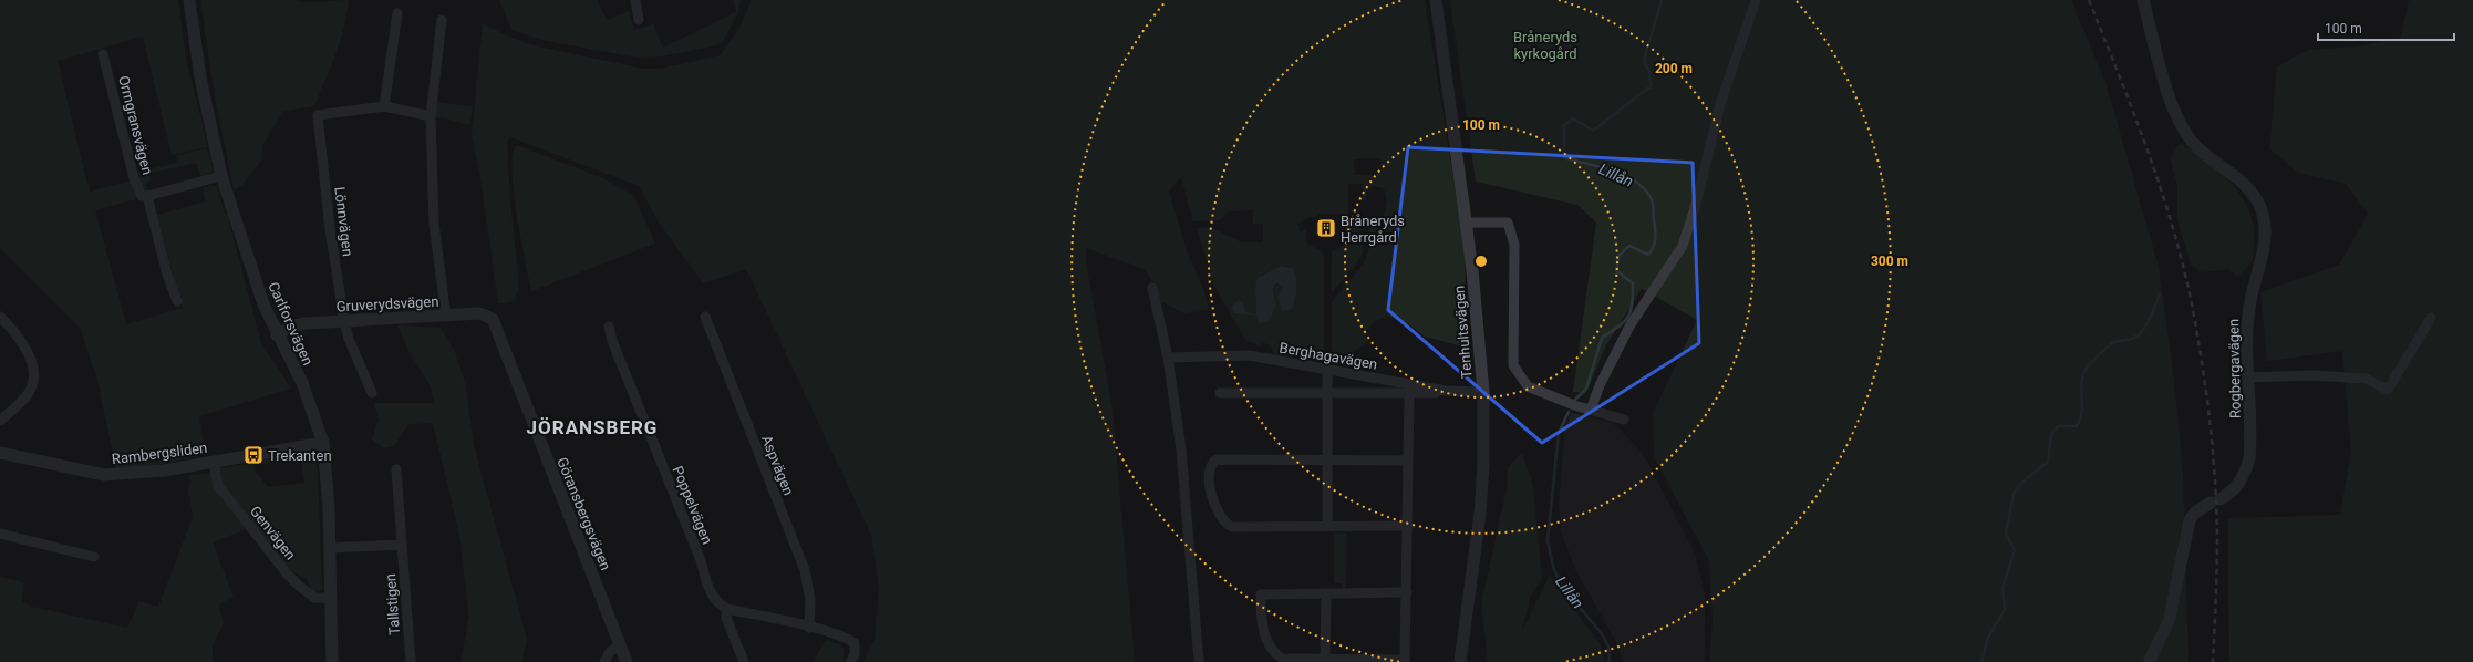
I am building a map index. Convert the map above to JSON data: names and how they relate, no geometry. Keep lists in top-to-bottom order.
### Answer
{
  "streets": {
    "street": [
      "Ormgransvägen",
      "Lönnvägen",
      "Gruverydsvägen",
      "Carlforsvägen",
      "Tenhultsvägen",
      "Berghagavägen",
      "Rogbergavägen",
      "Rambergsliden",
      "Aspvägen",
      "Poppelvägen",
      "Göransbergsvägen",
      "Genvägen",
      "Tallstigen"
    ]
  },
  "crossings": [
    ["Ormgransvägen", "Carlforsvägen"],
    ["Lönnvägen", "Gruverydsvägen"],
    ["Gruverydsvägen", "Carlforsvägen"],
    ["Gruverydsvägen", "Göransbergsvägen"],
    ["Carlforsvägen", "Rambergsliden"],
    ["Carlforsvägen", "Genvägen"],
    ["Tenhultsvägen", "Berghagavägen"],
    ["Rambergsliden", "Genvägen"]
  ],
  "districts": ["JÖRANSBERG"],
  "water": ["Lillån"],
  "parks": ["Bråneryds kyrkogård"],
  "places": {
    "building": ["Bråneryds Herrgård"],
    "bus stop": ["Trekanten"]
  },
  "scale_bar": "100 m",
  "rings": ["200 m", "100 m", "300 m"]
}
